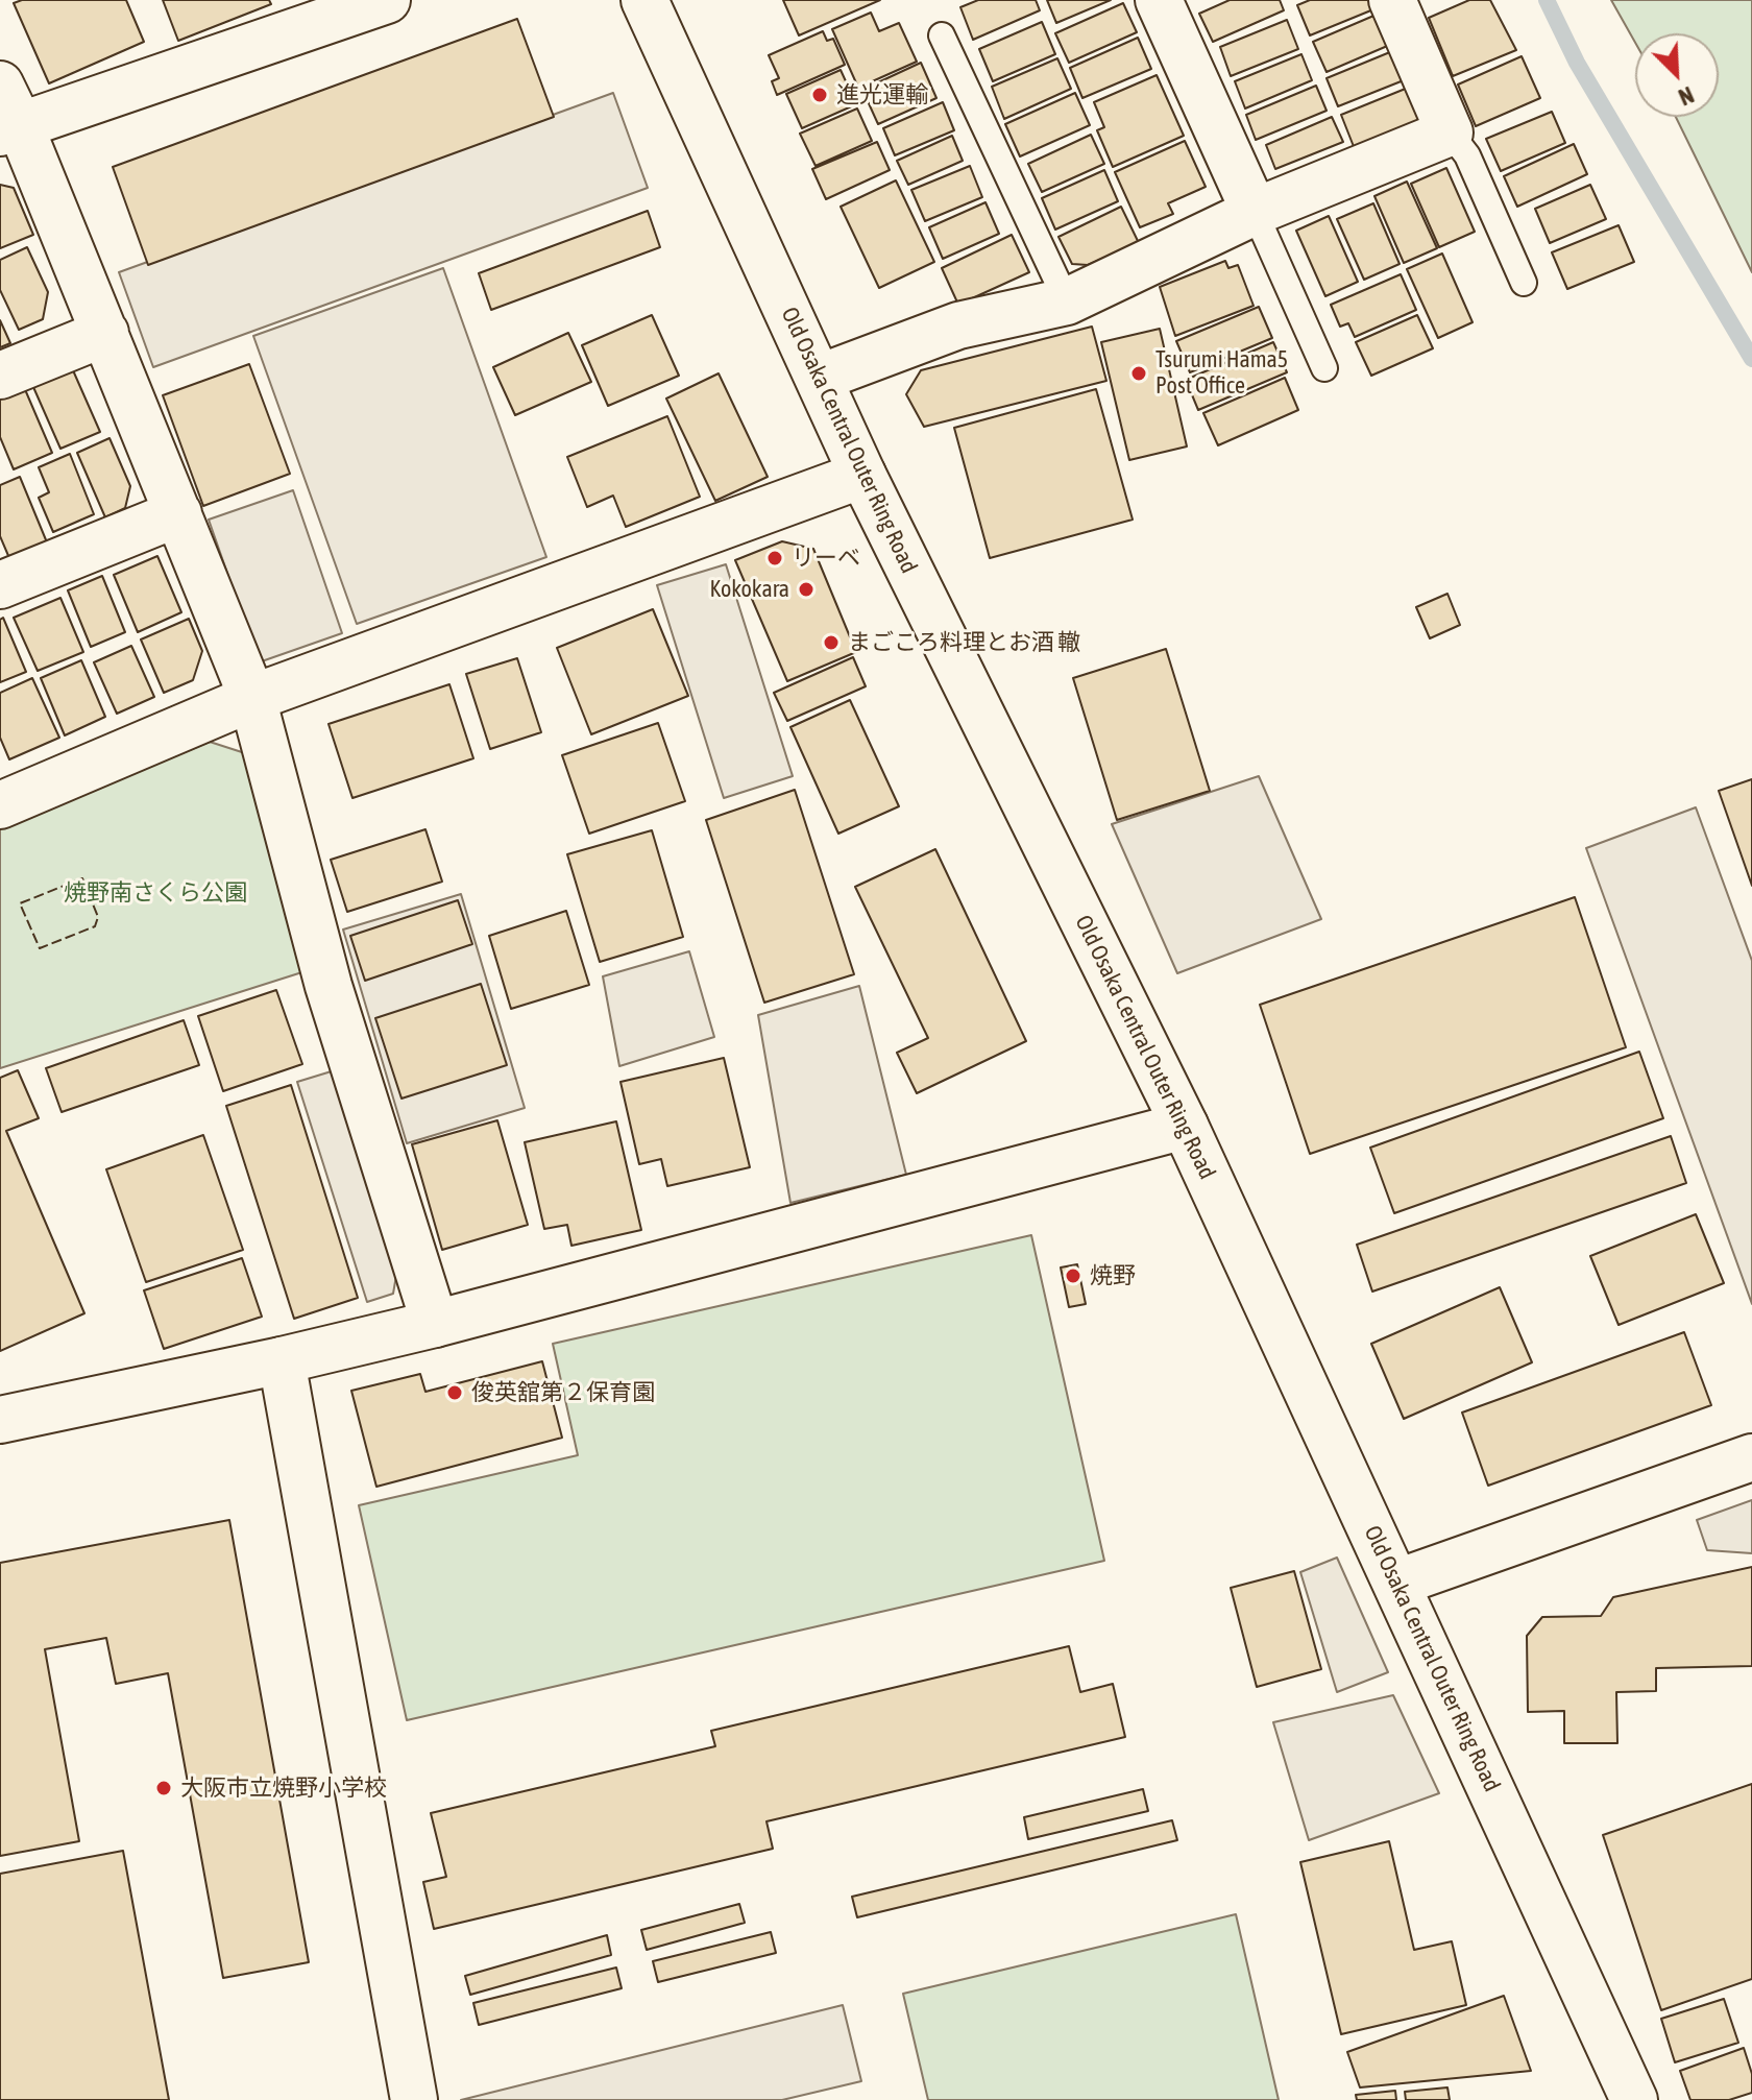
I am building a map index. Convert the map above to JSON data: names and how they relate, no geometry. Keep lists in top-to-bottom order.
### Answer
{
  "streets": {
    "street": ["Old Osaka Central Outer Ring Road"]
  },
  "parks": ["焼野南さくら公園"],
  "places": [
    "進光運輸",
    "Tsurumi Hama5 Post Office",
    "リーベ",
    "Kokokara",
    "まごころ料理とお酒 轍",
    "焼野",
    "俊英舘第２保育園",
    "大阪市立焼野小学校"
  ],
  "north": "bottom right"
}
